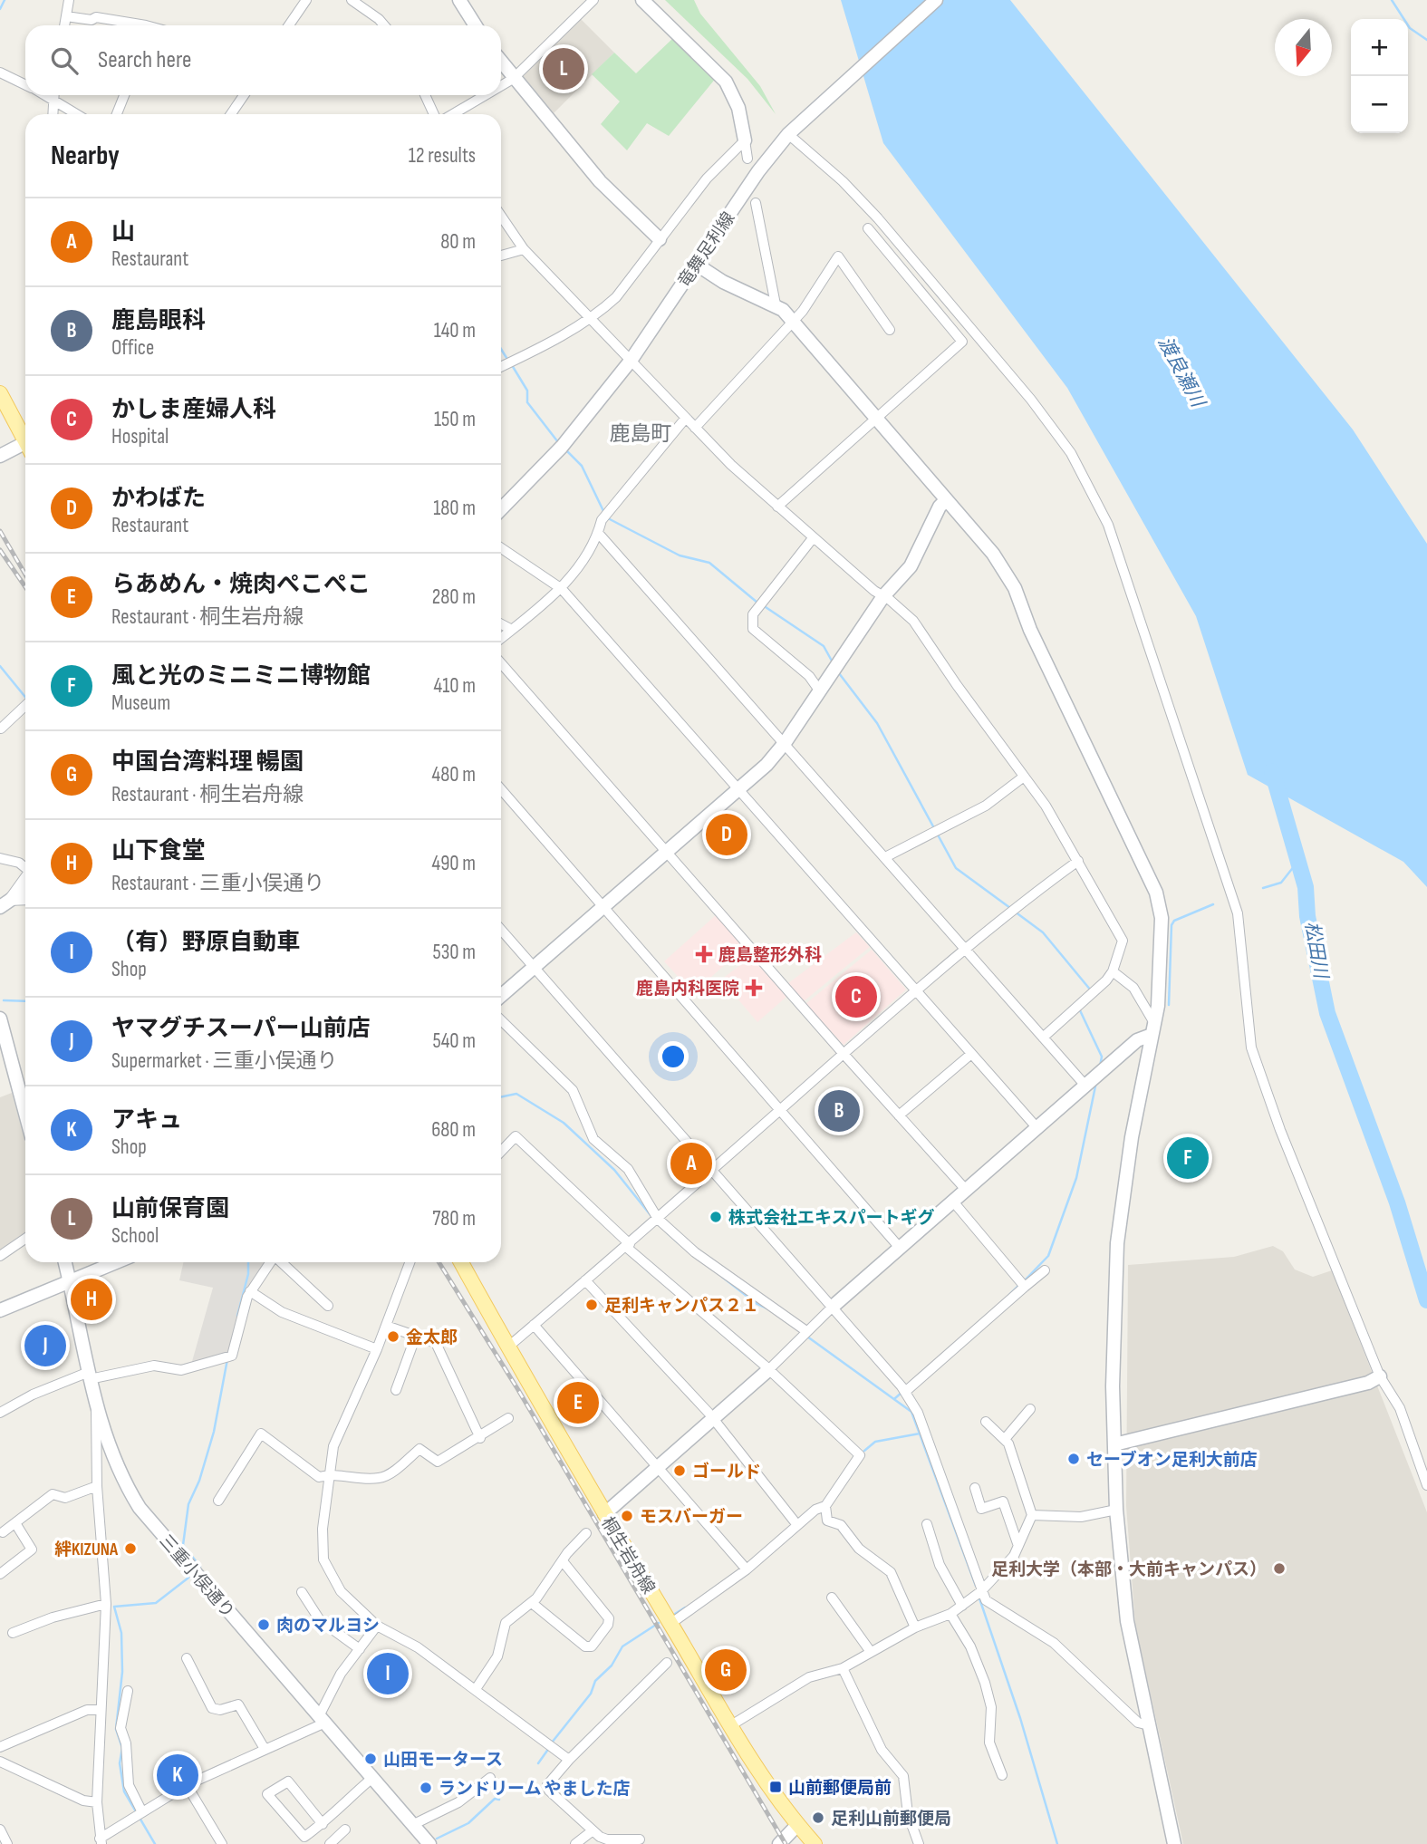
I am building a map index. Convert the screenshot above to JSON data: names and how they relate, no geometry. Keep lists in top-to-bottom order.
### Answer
{
  "streets": {
    "main road": ["桐生岩舟線"],
    "street": ["竜舞足利線", "三重小俣通り"]
  },
  "districts": ["鹿島町"],
  "water": ["渡良瀬川", "松田川"],
  "places": {
    "health": ["鹿島整形外科", "鹿島内科医院"],
    "other": [
      "株式会社エキスパートギグ",
      "足利キャンパス２１",
      "金太郎",
      "セーブオン足利大前店",
      "ゴールド",
      "モスバーガー",
      "絆KIZUNA",
      "足利大学（本部・大前キャンパス）",
      "肉のマルヨシ",
      "山田モータース",
      "ランドリーム やました店",
      "足利山前郵便局"
    ],
    "transit": ["山前郵便局前"]
  },
  "north": "bottom",
  "page": {
    "map_buttons": ["+", "−"],
    "search": "Search here",
    "pins": [
      "L",
      "D",
      "C",
      "B",
      "F",
      "A",
      "H",
      "J",
      "E",
      "G",
      "I",
      "K"
    ],
    "heading": ["Nearby", "12 results"],
    "list": [
      {
        "mark": "A",
        "name": "山",
        "note": "Restaurant",
        "value": "80 m"
      },
      {
        "mark": "B",
        "name": "鹿島眼科",
        "note": "Office",
        "value": "140 m"
      },
      {
        "mark": "C",
        "name": "かしま産婦人科",
        "note": "Hospital",
        "value": "150 m"
      },
      {
        "mark": "D",
        "name": "かわばた",
        "note": "Restaurant",
        "value": "180 m"
      },
      {
        "mark": "E",
        "name": "らあめん・焼肉ぺこぺこ",
        "note": "Restaurant · 桐生岩舟線",
        "value": "280 m"
      },
      {
        "mark": "F",
        "name": "風と光のミニミニ博物館",
        "note": "Museum",
        "value": "410 m"
      },
      {
        "mark": "G",
        "name": "中国台湾料理 暢園",
        "note": "Restaurant · 桐生岩舟線",
        "value": "480 m"
      },
      {
        "mark": "H",
        "name": "山下食堂",
        "note": "Restaurant · 三重小俣通り",
        "value": "490 m"
      },
      {
        "mark": "I",
        "name": "（有）野原自動車",
        "note": "Shop",
        "value": "530 m"
      },
      {
        "mark": "J",
        "name": "ヤマグチスーパー山前店",
        "note": "Supermarket · 三重小俣通り",
        "value": "540 m"
      },
      {
        "mark": "K",
        "name": "アキュ",
        "note": "Shop",
        "value": "680 m"
      },
      {
        "mark": "L",
        "name": "山前保育園",
        "note": "School",
        "value": "780 m"
      }
    ]
  }
}
